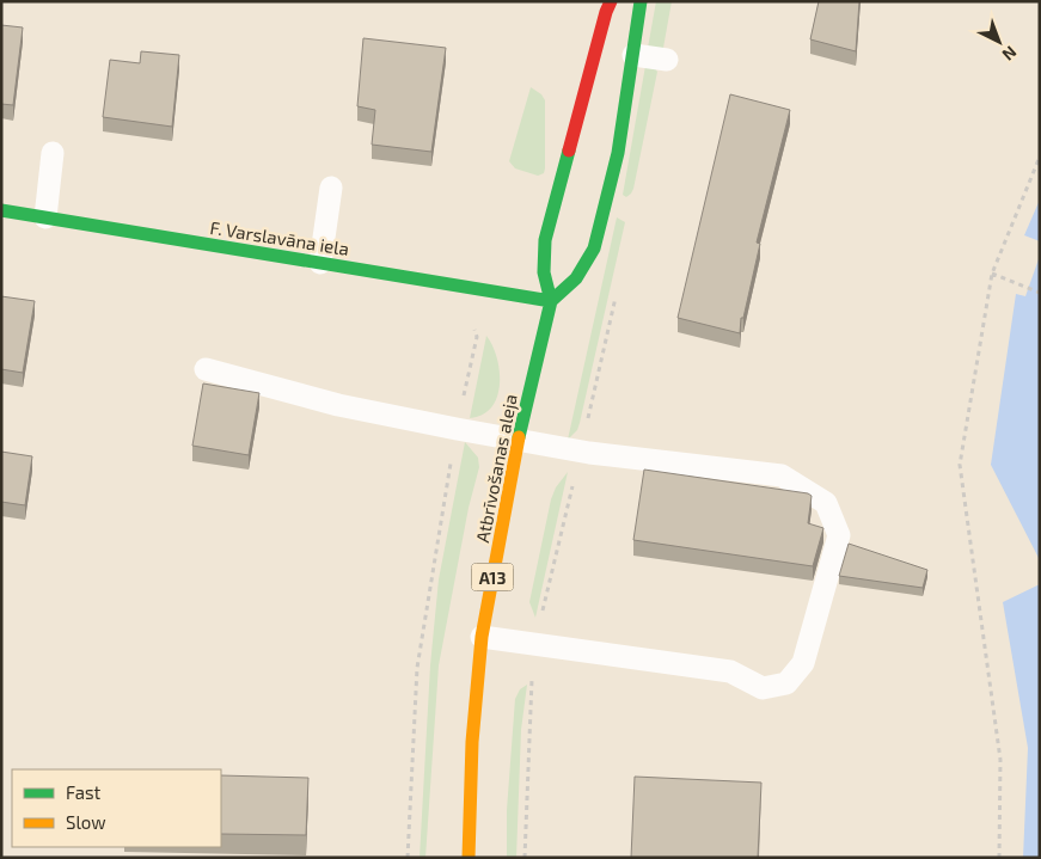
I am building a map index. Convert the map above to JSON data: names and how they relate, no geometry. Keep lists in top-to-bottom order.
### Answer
{
  "streets": {
    "main road": ["F. Varslavāna iela", "Atbrīvošanas aleja", "A13"]
  },
  "crossings": [
    ["F. Varslavāna iela", "Atbrīvošanas aleja"]
  ],
  "legend": ["Fast", "Slow"],
  "north": "bottom right"
}
